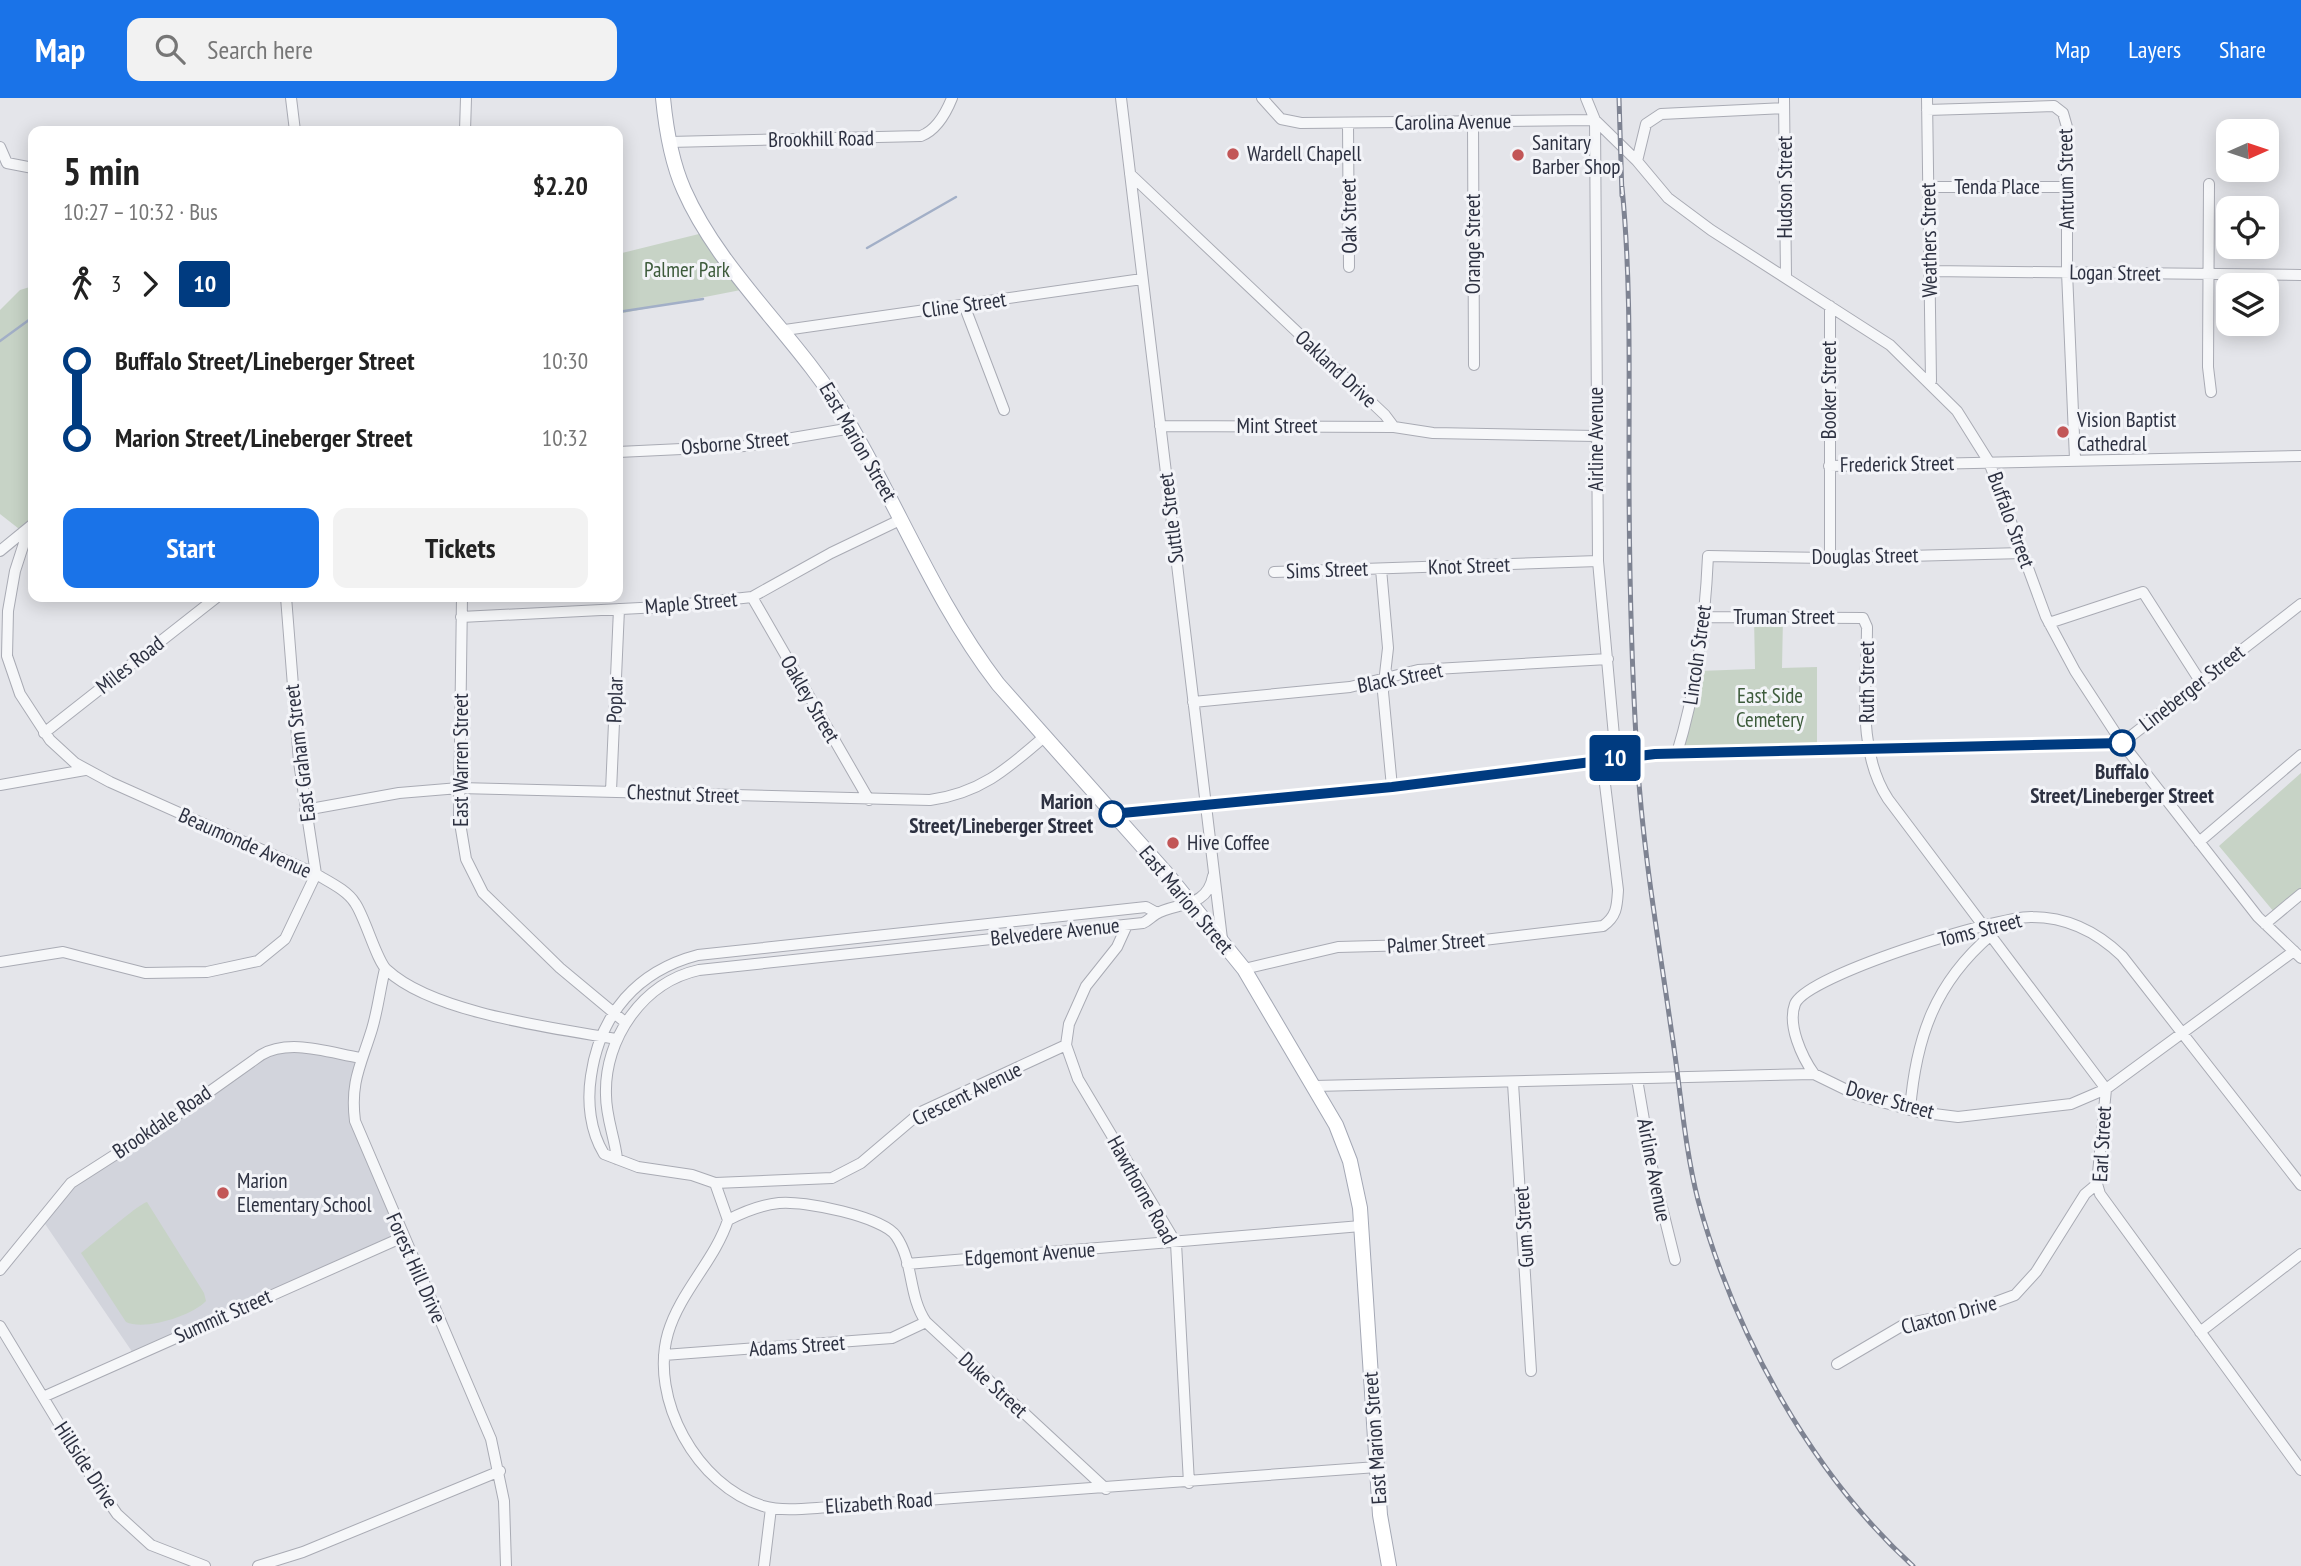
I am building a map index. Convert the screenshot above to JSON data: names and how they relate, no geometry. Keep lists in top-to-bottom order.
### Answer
{
  "streets": {
    "main road": ["East Marion Street"],
    "street": [
      "Carolina Avenue",
      "Brookhill Road",
      "Antrum Street",
      "Hudson Street",
      "Tenda Place",
      "Oak Street",
      "Weathers Street",
      "Orange Street",
      "Logan Street",
      "Cline Street",
      "Oakland Drive",
      "Booker Street",
      "Mint Street",
      "Airline Avenue",
      "Osborne Street",
      "Frederick Street",
      "Suttle Street",
      "Buffalo Street",
      "Douglas Street",
      "Knot Street",
      "Sims Street",
      "Maple Street",
      "Truman Street",
      "Lincoln Street",
      "Miles Road",
      "Black Street",
      "Ruth Street",
      "Lineberger Street",
      "Oakley Street",
      "Poplar",
      "East Graham Street",
      "East Warren Street",
      "Chestnut Street",
      "Beaumonde Avenue",
      "Toms Street",
      "Belvedere Avenue",
      "Palmer Street",
      "Crescent Avenue",
      "Dover Street",
      "Brookdale Road",
      "Earl Street",
      "Hawthorne Road",
      "Gum Street",
      "Edgemont Avenue",
      "Forest Hill Drive",
      "Claxton Drive",
      "Summit Street",
      "Adams Street",
      "Duke Street",
      "Hillside Drive",
      "Elizabeth Road"
    ]
  },
  "crossings": [
    ["Carolina Avenue", "Oak Street"],
    ["Carolina Avenue", "Orange Street"],
    ["Carolina Avenue", "Airline Avenue"],
    ["Brookhill Road", "East Marion Street"],
    ["Antrum Street", "Tenda Place"],
    ["Antrum Street", "Weathers Street"],
    ["Antrum Street", "Logan Street"],
    ["Antrum Street", "Frederick Street"],
    ["Hudson Street", "Buffalo Street"],
    ["Tenda Place", "Weathers Street"],
    ["Weathers Street", "Logan Street"],
    ["Weathers Street", "Buffalo Street"],
    ["Cline Street", "East Marion Street"],
    ["Cline Street", "Suttle Street"],
    ["Oakland Drive", "Mint Street"],
    ["Oakland Drive", "Airline Avenue"],
    ["Oakland Drive", "Suttle Street"],
    ["Booker Street", "Frederick Street"],
    ["Booker Street", "Buffalo Street"],
    ["Booker Street", "Douglas Street"],
    ["Mint Street", "Suttle Street"],
    ["Airline Avenue", "Knot Street"],
    ["Airline Avenue", "Black Street"],
    ["Airline Avenue", "Lineberger Street"],
    ["Airline Avenue", "Dover Street"],
    ["East Marion Street", "Osborne Street"],
    ["East Marion Street", "Suttle Street"],
    ["East Marion Street", "Maple Street"],
    ["East Marion Street", "Lineberger Street"],
    ["East Marion Street", "Chestnut Street"],
    ["East Marion Street", "Belvedere Avenue"],
    ["East Marion Street", "Palmer Street"],
    ["East Marion Street", "Dover Street"],
    ["East Marion Street", "Edgemont Avenue"],
    ["East Marion Street", "Elizabeth Road"],
    ["Frederick Street", "Buffalo Street"],
    ["Suttle Street", "Black Street"],
    ["Suttle Street", "Lineberger Street"],
    ["Buffalo Street", "Douglas Street"],
    ["Buffalo Street", "Lineberger Street"],
    ["Buffalo Street", "Dover Street"],
    ["Douglas Street", "Lincoln Street"],
    ["Knot Street", "Sims Street"],
    ["Maple Street", "Oakley Street"],
    ["Maple Street", "Poplar"],
    ["Maple Street", "East Warren Street"],
    ["Truman Street", "Lincoln Street"],
    ["Truman Street", "Ruth Street"],
    ["Lincoln Street", "Lineberger Street"],
    ["Miles Road", "Beaumonde Avenue"],
    ["Ruth Street", "Lineberger Street"],
    ["Ruth Street", "Earl Street"],
    ["Lineberger Street", "Palmer Street"],
    ["Lineberger Street", "Earl Street"],
    ["Oakley Street", "Chestnut Street"],
    ["Poplar", "Chestnut Street"],
    ["East Graham Street", "Chestnut Street"],
    ["East Graham Street", "Beaumonde Avenue"],
    ["East Warren Street", "Chestnut Street"],
    ["East Warren Street", "Belvedere Avenue"],
    ["Beaumonde Avenue", "Forest Hill Drive"],
    ["Toms Street", "Dover Street"],
    ["Toms Street", "Earl Street"],
    ["Belvedere Avenue", "Crescent Avenue"],
    ["Crescent Avenue", "Hawthorne Road"],
    ["Dover Street", "Earl Street"],
    ["Dover Street", "Gum Street"],
    ["Brookdale Road", "Forest Hill Drive"],
    ["Earl Street", "Claxton Drive"],
    ["Hawthorne Road", "Edgemont Avenue"],
    ["Hawthorne Road", "Elizabeth Road"],
    ["Edgemont Avenue", "Duke Street"],
    ["Forest Hill Drive", "Summit Street"],
    ["Summit Street", "Hillside Drive"],
    ["Adams Street", "Duke Street"],
    ["Adams Street", "Elizabeth Road"],
    ["Duke Street", "Elizabeth Road"]
  ],
  "parks": ["Palmer Park", "East Side Cemetery"],
  "places": [
    "Wardell Chapell",
    "Sanitary Barber Shop",
    "Vision Baptist Cathedral",
    "Buffalo Street/Lineberger Street",
    "Marion Street/Lineberger Street",
    "Hive Coffee",
    "Marion Elementary School"
  ],
  "lines": ["bus line 10"],
  "north": "right",
  "page": {
    "header": "Map",
    "search": "Search here",
    "nav": ["Map", "Layers", "Share"],
    "on_map": "10",
    "heading": ["5 min", "10:27 – 10:32 · Bus", "$2.20"],
    "legs": ["3", "10"],
    "list": [
      {
        "name": "Buffalo Street/Lineberger Street",
        "value": "10:30"
      },
      {
        "name": "Marion Street/Lineberger Street",
        "value": "10:32"
      }
    ],
    "buttons": ["Start", "Tickets"]
  }
}
